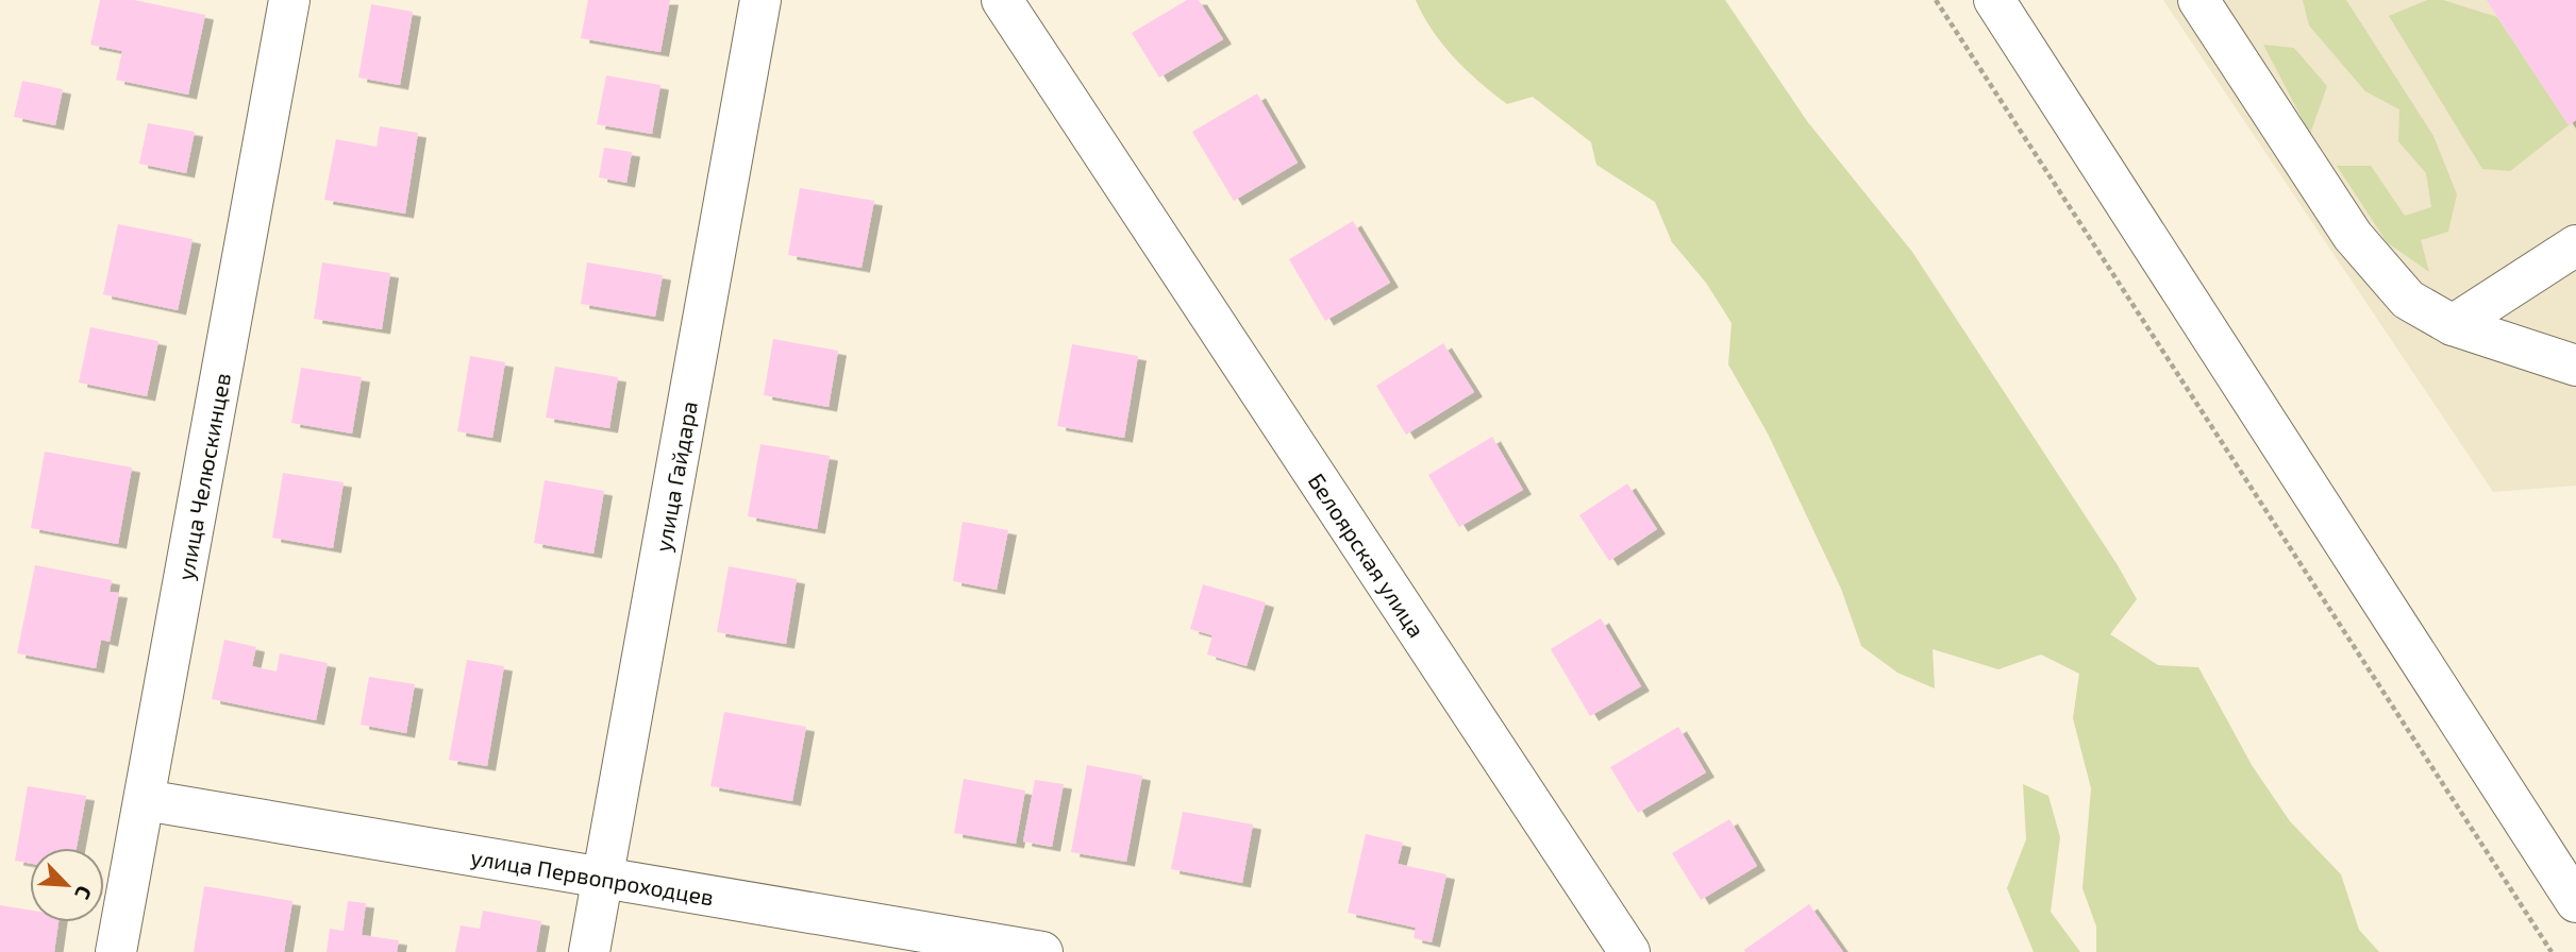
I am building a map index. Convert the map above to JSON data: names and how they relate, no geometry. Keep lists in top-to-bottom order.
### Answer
{
  "streets": {
    "street": [
      "улица Челюскинцев",
      "улица Гайдара",
      "Белоярская улица",
      "улица Первопроходцев"
    ]
  },
  "crossings": [
    ["улица Челюскинцев", "улица Первопроходцев"],
    ["улица Гайдара", "улица Первопроходцев"]
  ],
  "north": "bottom right"
}
